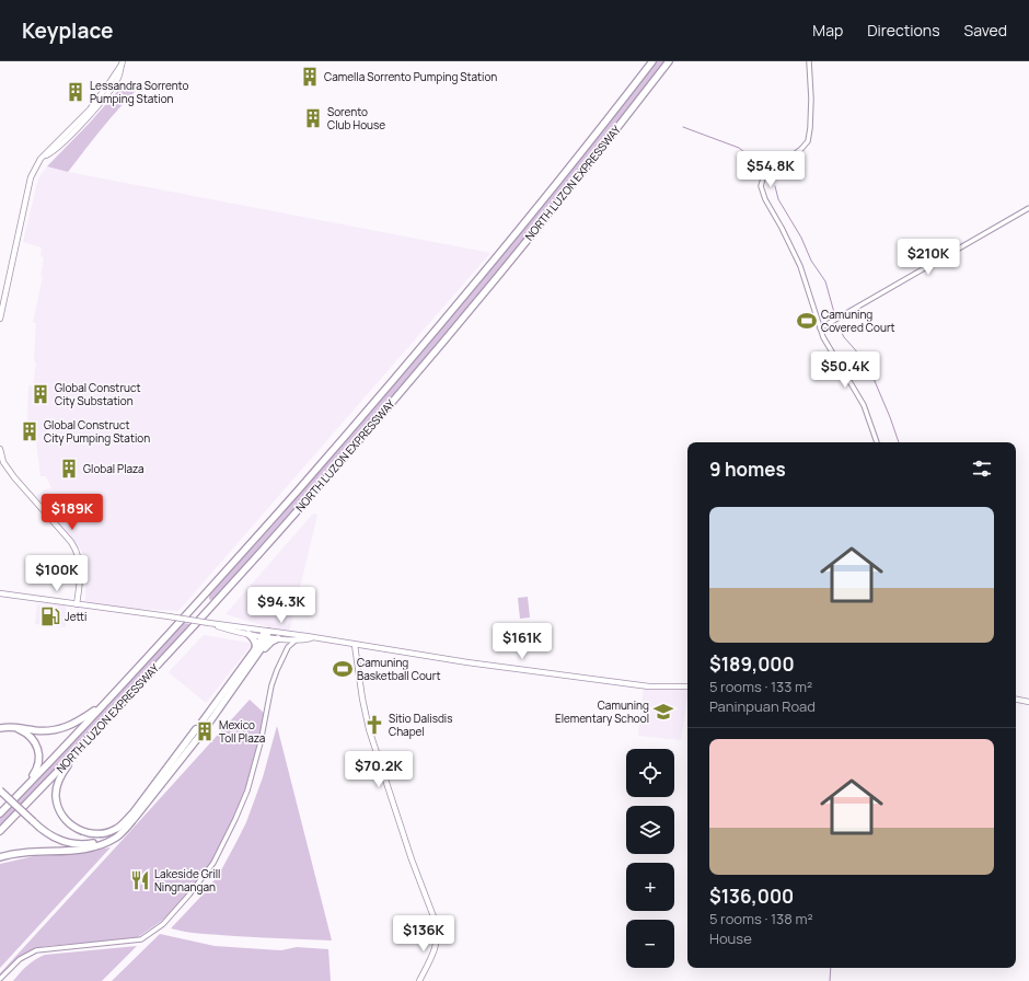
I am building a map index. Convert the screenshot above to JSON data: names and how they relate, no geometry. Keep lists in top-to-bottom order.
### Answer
{
  "streets": {
    "highway": ["NORTH LUZON EXPRESSWAY"]
  },
  "places": {
    "building": [
      "Camella Sorrento Pumping Station",
      "Lessandra Sorrento Pumping Station",
      "Sorento Club House",
      "Global Construct City Substation",
      "Global Construct City Pumping Station",
      "Global Plaza",
      "Mexico Toll Plaza"
    ],
    "sports": ["Camuning Covered Court", "Camuning Basketball Court"],
    "fuel station": ["Jetti"],
    "school or university": ["Camuning Elementary School"],
    "church": ["Sitio Dalisdis Chapel"],
    "restaurant": ["Lakeside Grill Ningnangan"]
  },
  "page": {
    "header": "Keyplace",
    "nav": ["Map", "Directions", "Saved"],
    "price": [
      "$54.8K",
      "$210K",
      "$50.4K",
      "$189K",
      "$100K",
      "$94.3K",
      "$161K",
      "$70.2K",
      "$136K"
    ],
    "heading": "9 homes",
    "list": [
      {
        "name": "$189,000",
        "note": "5 rooms · 133 m² · Paninpuan Road"
      },
      {
        "name": "$136,000",
        "note": "5 rooms · 138 m² · House"
      }
    ],
    "map_buttons": ["+", "−"]
  }
}
